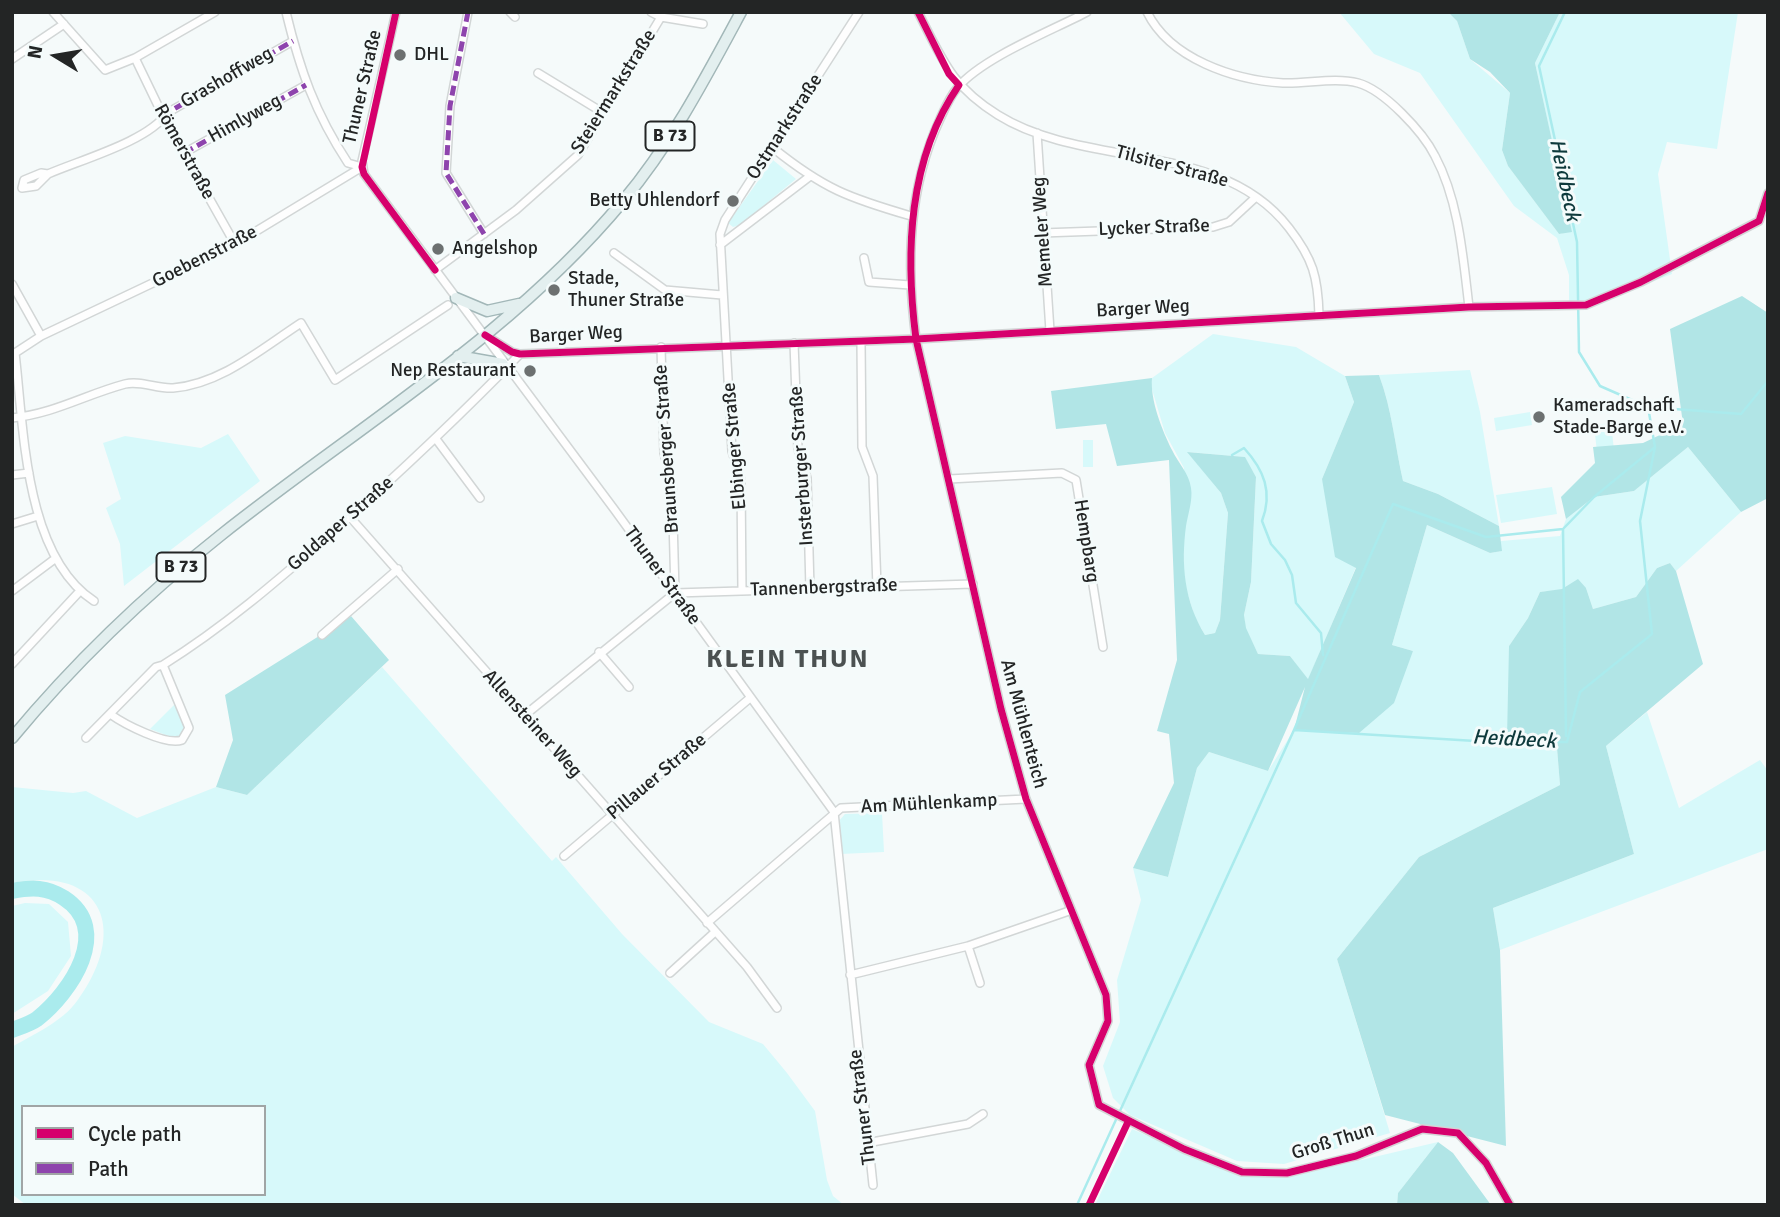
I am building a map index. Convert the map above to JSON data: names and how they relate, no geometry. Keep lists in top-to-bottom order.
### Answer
{
  "streets": {
    "main road": ["B 73"],
    "street": [
      "Grashoffweg",
      "Thuner Straße",
      "Steiermarkstraße",
      "Himlyweg",
      "Ostmarkstraße",
      "Römerstraße",
      "Tilsiter Straße",
      "Lycker Straße",
      "Memeler Weg",
      "Goebenstraße",
      "Barger Weg",
      "Elbinger Straße",
      "Braunsberger Straße",
      "Insterburger Straße",
      "Goldaper Straße",
      "Hempbarg",
      "Tannenbergstraße",
      "Allensteiner Weg",
      "Am Mühlenteich",
      "Pillauer Straße",
      "Am Mühlenkamp",
      "Groß Thun"
    ]
  },
  "crossings": [
    ["Grashoffweg", "Römerstraße"],
    ["Thuner Straße", "Steiermarkstraße"],
    ["Thuner Straße", "B 73"],
    ["Thuner Straße", "Goebenstraße"],
    ["Thuner Straße", "Barger Weg"],
    ["Thuner Straße", "Braunsberger Straße"],
    ["Thuner Straße", "Goldaper Straße"],
    ["Thuner Straße", "Tannenbergstraße"],
    ["Thuner Straße", "Pillauer Straße"],
    ["Thuner Straße", "Am Mühlenkamp"],
    ["Himlyweg", "Römerstraße"],
    ["Ostmarkstraße", "Barger Weg"],
    ["Ostmarkstraße", "Elbinger Straße"],
    ["B 73", "Barger Weg"],
    ["Römerstraße", "Goebenstraße"],
    ["Tilsiter Straße", "Lycker Straße"],
    ["Tilsiter Straße", "Memeler Weg"],
    ["Tilsiter Straße", "Barger Weg"],
    ["Tilsiter Straße", "Am Mühlenteich"],
    ["Lycker Straße", "Memeler Weg"],
    ["Memeler Weg", "Barger Weg"],
    ["Barger Weg", "Elbinger Straße"],
    ["Barger Weg", "Braunsberger Straße"],
    ["Barger Weg", "Insterburger Straße"],
    ["Barger Weg", "Goldaper Straße"],
    ["Barger Weg", "Am Mühlenteich"],
    ["Elbinger Straße", "Tannenbergstraße"],
    ["Braunsberger Straße", "Tannenbergstraße"],
    ["Insterburger Straße", "Tannenbergstraße"],
    ["Goldaper Straße", "Allensteiner Weg"],
    ["Hempbarg", "Am Mühlenteich"],
    ["Tannenbergstraße", "Am Mühlenteich"],
    ["Allensteiner Weg", "Pillauer Straße"],
    ["Am Mühlenteich", "Am Mühlenkamp"],
    ["Am Mühlenteich", "Groß Thun"]
  ],
  "districts": ["KLEIN THUN"],
  "water": ["Heidbeck"],
  "places": [
    "DHL",
    "Betty Uhlendorf",
    "Angelshop",
    "Stade, Thuner Straße",
    "Nep Restaurant",
    "Kameradschaft Stade-Barge e.V."
  ],
  "legend": ["Cycle path", "Path"],
  "north": "left"
}
